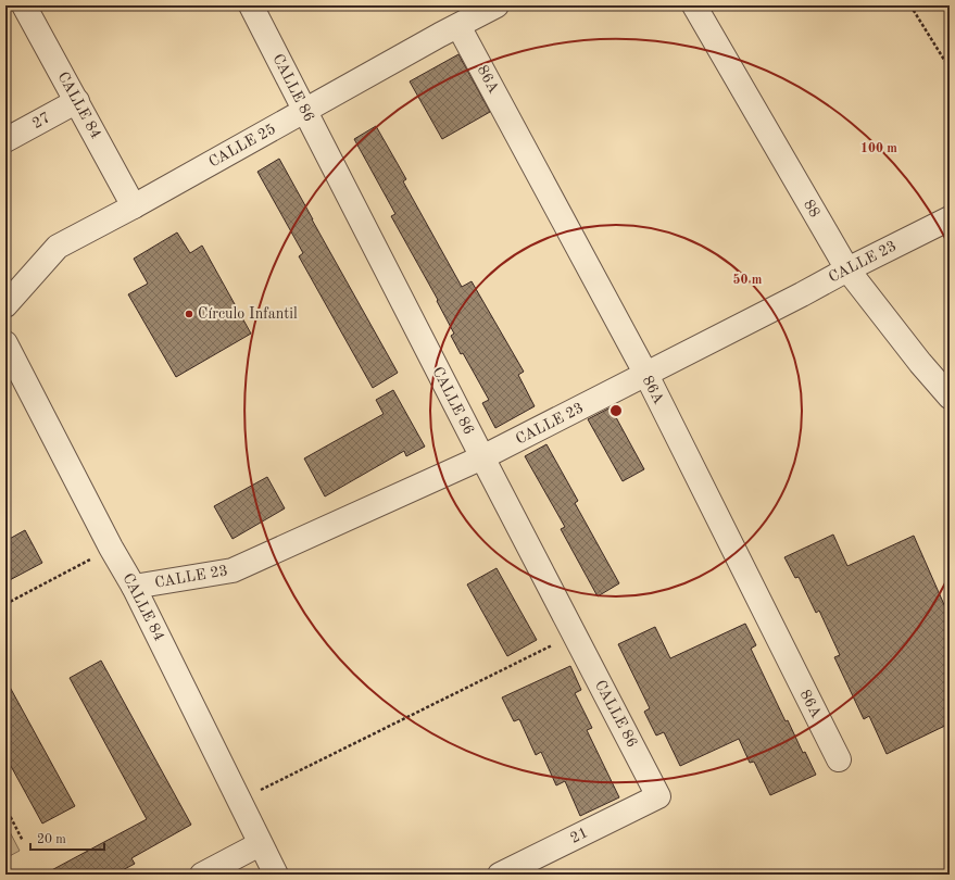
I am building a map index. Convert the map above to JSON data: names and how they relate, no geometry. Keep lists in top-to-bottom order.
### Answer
{
  "streets": {
    "street": [
      "86A",
      "CALLE 86",
      "CALLE 84",
      "27",
      "CALLE 25",
      "88",
      "CALLE 23",
      "21"
    ]
  },
  "crossings": [
    ["86A", "CALLE 25"],
    ["86A", "CALLE 23"],
    ["CALLE 86", "CALLE 25"],
    ["CALLE 86", "CALLE 23"],
    ["CALLE 86", "21"],
    ["CALLE 84", "27"],
    ["CALLE 84", "CALLE 25"],
    ["CALLE 84", "CALLE 23"],
    ["88", "CALLE 23"]
  ],
  "places": ["Círculo Infantil"],
  "scale_bar": "20 m",
  "rings": ["100 m", "50 m"]
}
